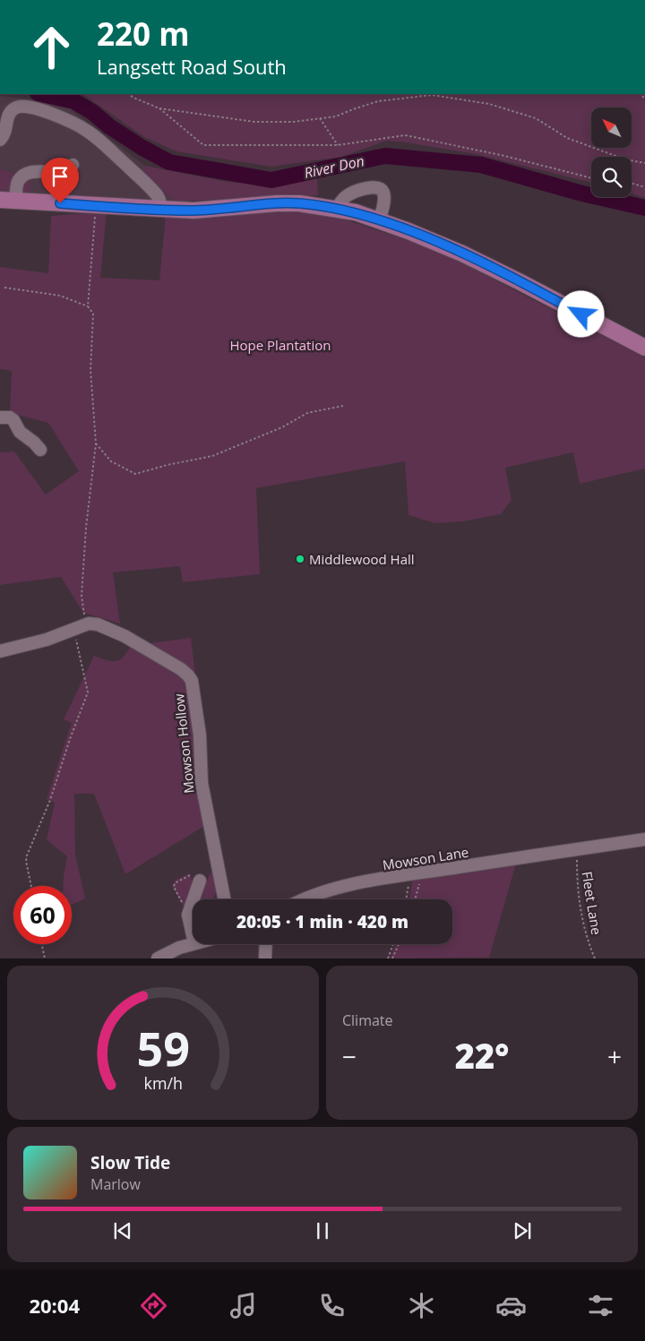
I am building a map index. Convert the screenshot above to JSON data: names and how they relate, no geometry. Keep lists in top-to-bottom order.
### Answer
{
  "streets": {
    "street": ["Mowson Hollow", "Mowson Lane"],
    "path": ["Fleet Lane"]
  },
  "crossings": [
    ["Mowson Lane", "Fleet Lane"]
  ],
  "water": ["River Don"],
  "parks": ["Hope Plantation"],
  "places": ["Middlewood Hall"],
  "north": "top left",
  "page": {
    "turn": ["220 m", "Langsett Road South"],
    "limit": "60",
    "trip": "20:05 · 1 min · 420 m",
    "tile": "Climate",
    "heat": ["−", "22°", "+"],
    "song": ["Slow Tide", "Marlow"],
    "tabs": "20:04",
    "gauge": ["59", "km/h"]
  }
}
